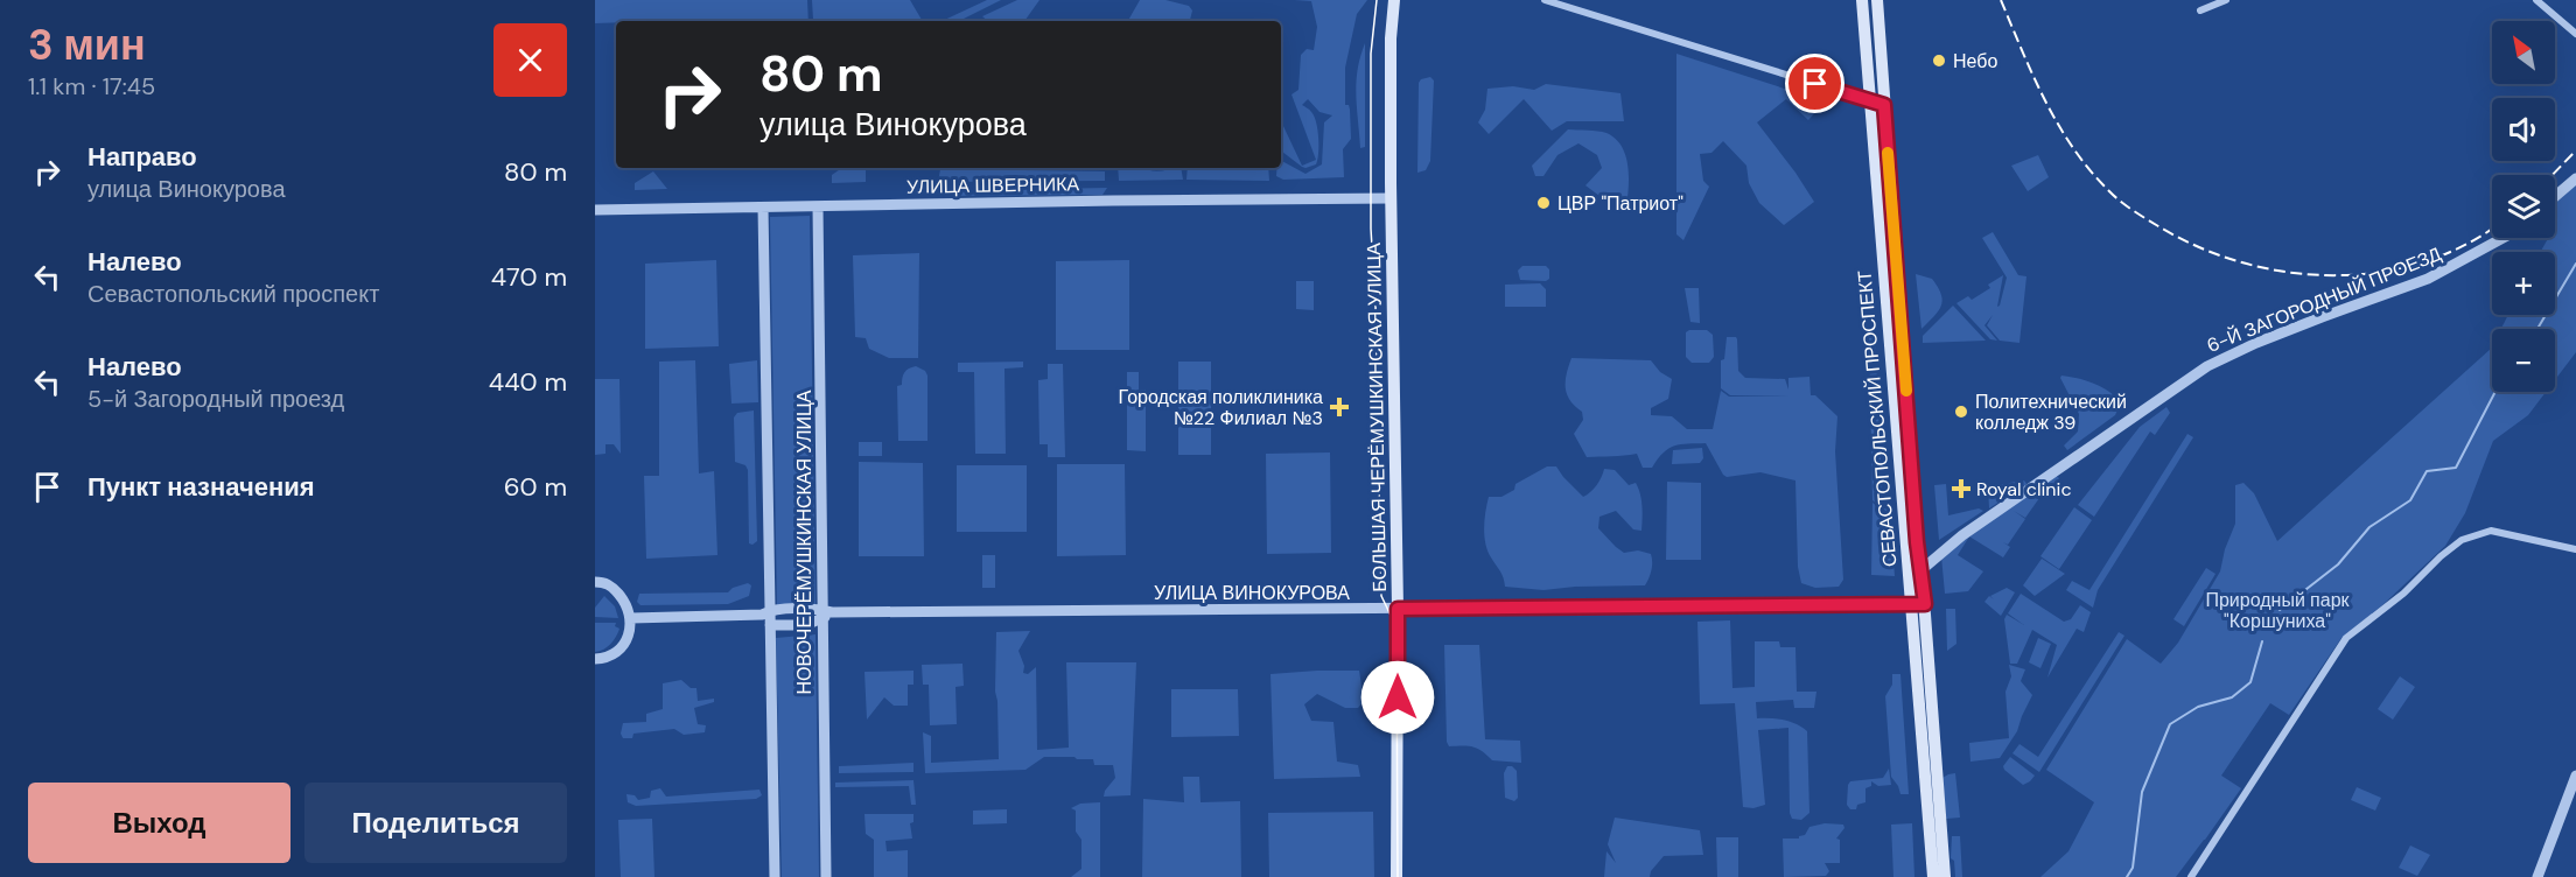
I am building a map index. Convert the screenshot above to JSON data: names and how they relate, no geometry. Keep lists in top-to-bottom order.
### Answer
{
  "streets": {
    "main road": ["БОЛЬШАЯ ЧЕРЁМУШКИНСКАЯ УЛИЦА", "СЕВАСТОПОЛЬСКИЙ ПРОСПЕКТ"],
    "street": [
      "УЛИЦА ШВЕРНИКА",
      "6-Й ЗАГОРОДНЫЙ ПРОЕЗД",
      "НОВОЧЕРЁМУШКИНСКАЯ УЛИЦА",
      "УЛИЦА ВИНОКУРОВА"
    ]
  },
  "crossings": [
    ["УЛИЦА ШВЕРНИКА", "БОЛЬШАЯ ЧЕРЁМУШКИНСКАЯ УЛИЦА"],
    ["УЛИЦА ШВЕРНИКА", "НОВОЧЕРЁМУШКИНСКАЯ УЛИЦА"],
    ["6-Й ЗАГОРОДНЫЙ ПРОЕЗД", "СЕВАСТОПОЛЬСКИЙ ПРОСПЕКТ"],
    ["БОЛЬШАЯ ЧЕРЁМУШКИНСКАЯ УЛИЦА", "УЛИЦА ВИНОКУРОВА"],
    ["СЕВАСТОПОЛЬСКИЙ ПРОСПЕКТ", "УЛИЦА ВИНОКУРОВА"],
    ["НОВОЧЕРЁМУШКИНСКАЯ УЛИЦА", "УЛИЦА ВИНОКУРОВА"]
  ],
  "parks": ["Природный парк \"Коршуниха\""],
  "places": {
    "other": ["Небо", "ЦВР \"Патриот\"", "Политехнический колледж 39"],
    "health": ["Городская поликлиника №22 Филиал №3", "Royal clinic"]
  },
  "north": "top left",
  "page": {
    "heading": ["3 мин", "1.1 km · 17:45"],
    "map_buttons": ["+", "−"],
    "turn": ["80 m", "улица Винокурова"],
    "list": [
      {
        "name": "Направо",
        "note": "улица Винокурова",
        "value": "80 m"
      },
      {
        "name": "Налево",
        "note": "Севастопольский проспект",
        "value": "470 m"
      },
      {
        "name": "Налево",
        "note": "5-й Загородный проезд",
        "value": "440 m"
      },
      {
        "name": "Пункт назначения",
        "value": "60 m"
      }
    ],
    "buttons": ["Выход", "Поделиться"]
  }
}
